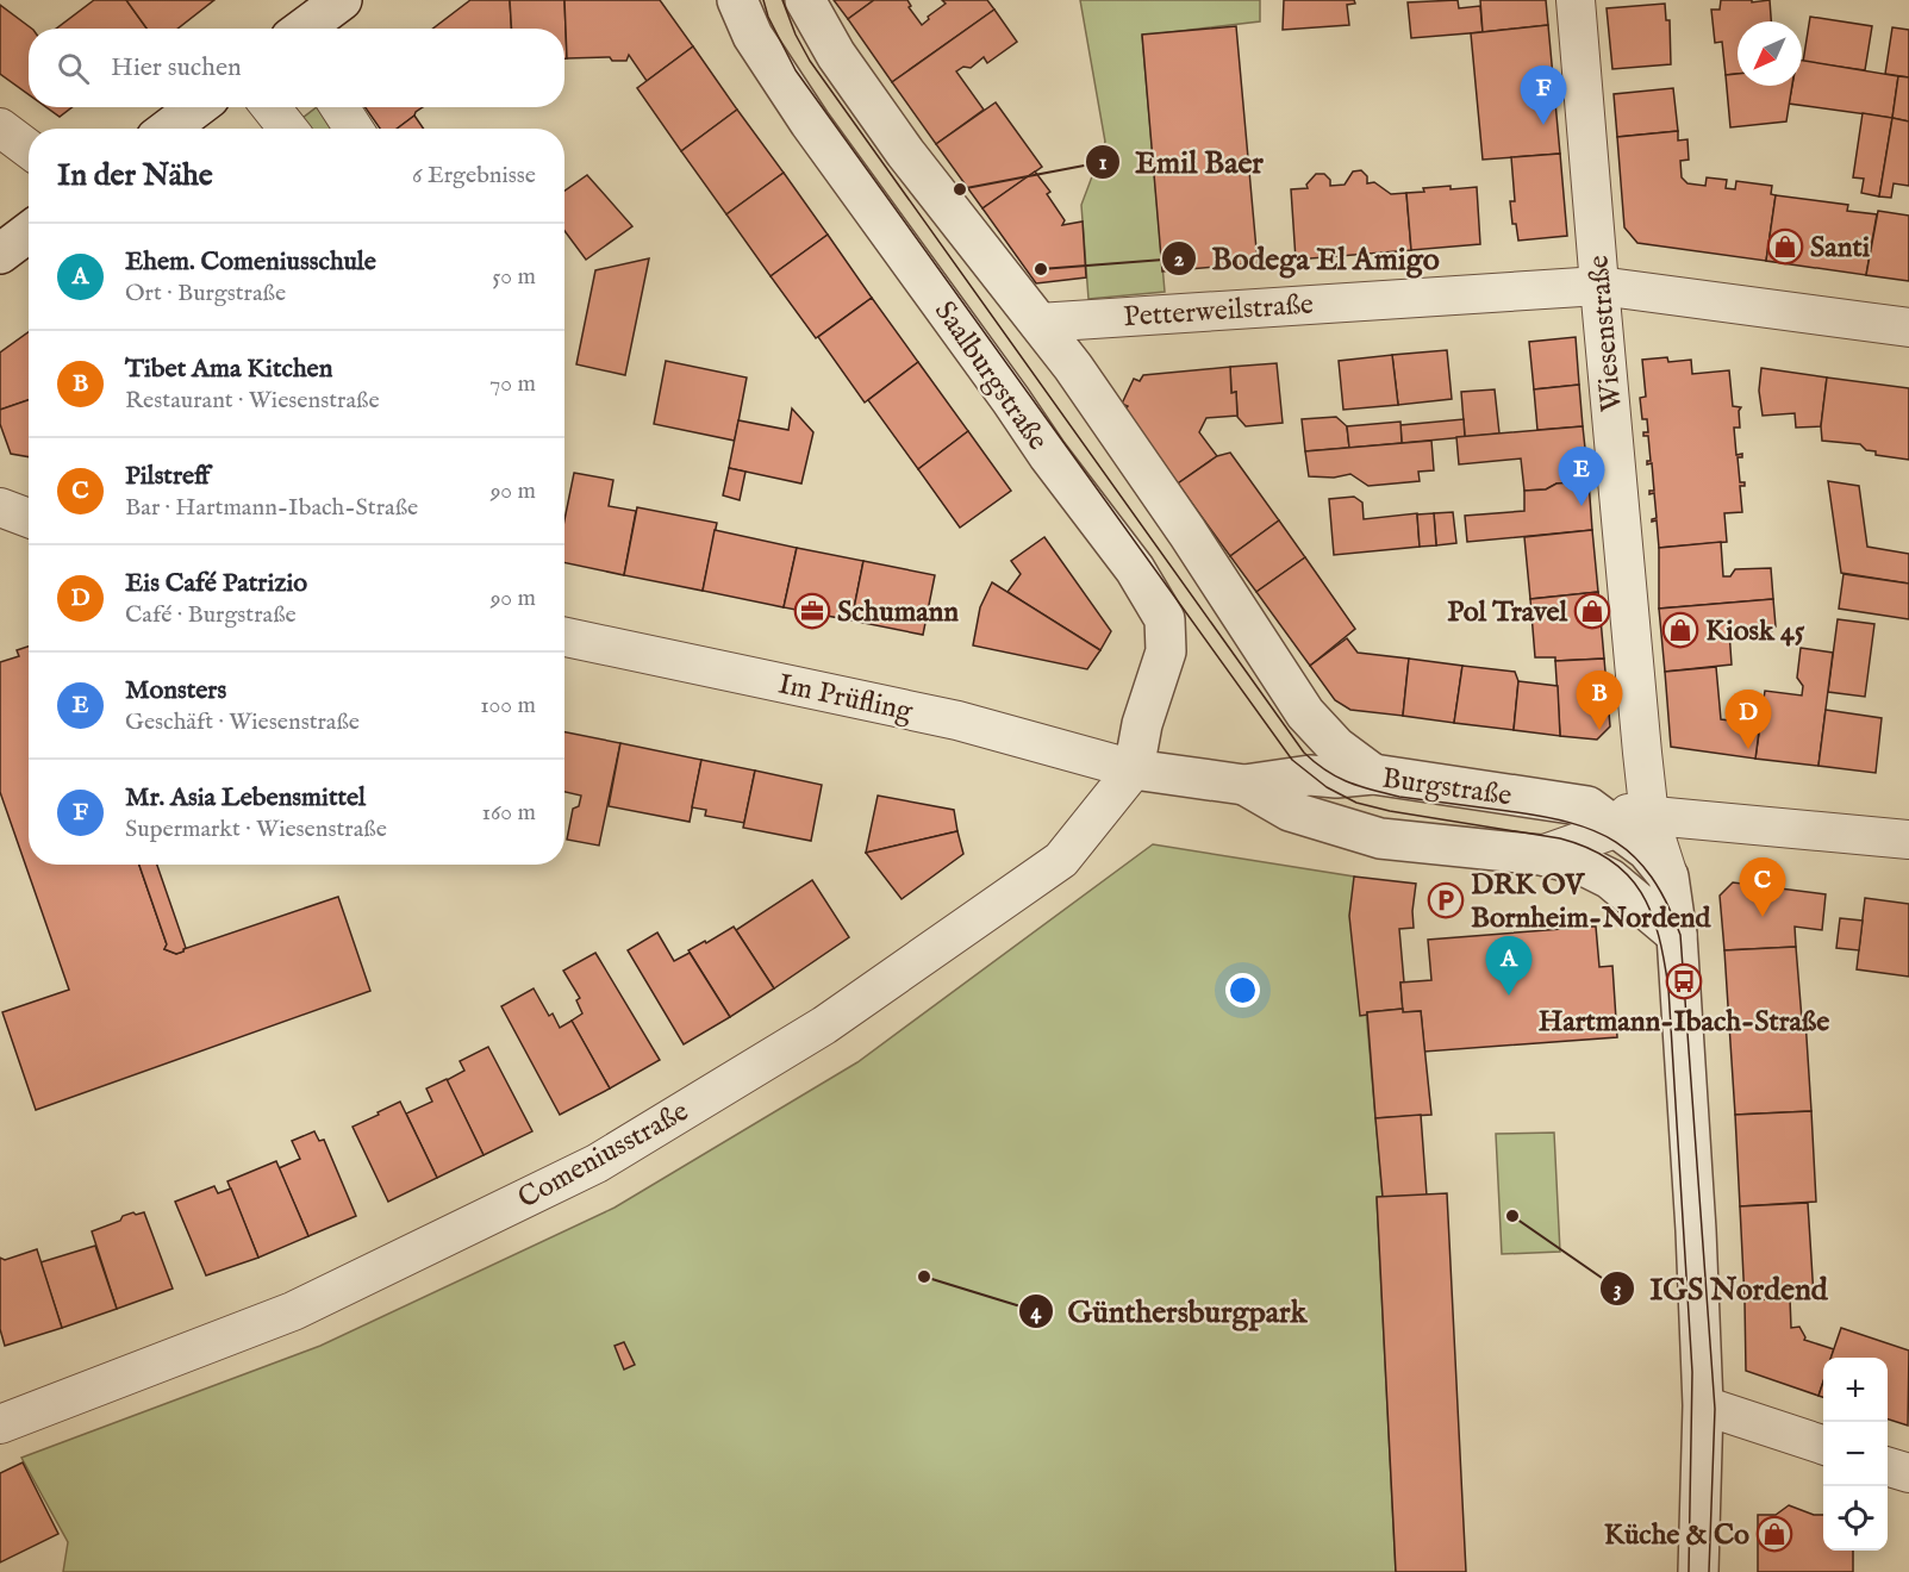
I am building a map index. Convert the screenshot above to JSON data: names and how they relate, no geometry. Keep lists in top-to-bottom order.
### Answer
{
  "streets": {
    "street": [
      "Petterweilstraße",
      "Wiesenstraße",
      "Saalburgstraße",
      "Im Prüfling",
      "Burgstraße",
      "Comeniusstraße"
    ]
  },
  "crossings": [
    ["Petterweilstraße", "Wiesenstraße"],
    ["Wiesenstraße", "Burgstraße"],
    ["Saalburgstraße", "Im Prüfling"],
    ["Saalburgstraße", "Burgstraße"],
    ["Saalburgstraße", "Comeniusstraße"],
    ["Im Prüfling", "Burgstraße"],
    ["Im Prüfling", "Comeniusstraße"],
    ["Burgstraße", "Comeniusstraße"]
  ],
  "places": {
    "other": [
      "Emil Baer",
      "Bodega El Amigo",
      "IGS Nordend",
      "Günthersburgpark"
    ],
    "shop": [
      "Santi",
      "Pol Travel",
      "Kiosk 45",
      "Küche & Co"
    ],
    "office": ["Schumann"],
    "parking": ["DRK OV Bornheim-Nordend"],
    "bus stop": ["Hartmann-Ibach-Straße"]
  },
  "north": "bottom left",
  "page": {
    "search": "Hier suchen",
    "pins": [
      "F",
      "E",
      "B",
      "D",
      "C",
      "A"
    ],
    "heading": ["In der Nähe", "6 Ergebnisse"],
    "list": [
      {
        "mark": "A",
        "name": "Ehem. Comeniusschule",
        "note": "Ort · Burgstraße",
        "value": "50 m"
      },
      {
        "mark": "B",
        "name": "Tibet Ama Kitchen",
        "note": "Restaurant · Wiesenstraße",
        "value": "70 m"
      },
      {
        "mark": "C",
        "name": "Pilstreff",
        "note": "Bar · Hartmann-Ibach-Straße",
        "value": "90 m"
      },
      {
        "mark": "D",
        "name": "Eis Café Patrizio",
        "note": "Café · Burgstraße",
        "value": "90 m"
      },
      {
        "mark": "E",
        "name": "Monsters",
        "note": "Geschäft · Wiesenstraße",
        "value": "100 m"
      },
      {
        "mark": "F",
        "name": "Mr. Asia Lebensmittel",
        "note": "Supermarkt · Wiesenstraße",
        "value": "160 m"
      }
    ],
    "map_buttons": ["+", "−"]
  }
}
